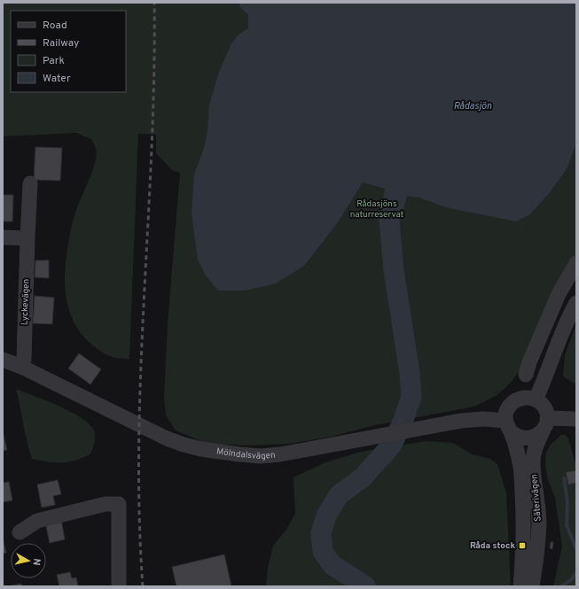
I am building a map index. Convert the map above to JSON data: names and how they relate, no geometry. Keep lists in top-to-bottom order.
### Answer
{
  "streets": {
    "street": ["Lyckevägen", "Mölndalsvägen", "Säterivägen"]
  },
  "crossings": [
    ["Lyckevägen", "Mölndalsvägen"],
    ["Mölndalsvägen", "Säterivägen"]
  ],
  "water": ["Rådasjön"],
  "parks": ["Rådasjöns naturreservat"],
  "places": {
    "transit": ["Råda stock"]
  },
  "legend": [
    "Road",
    "Railway",
    "Park",
    "Water"
  ],
  "north": "right"
}
